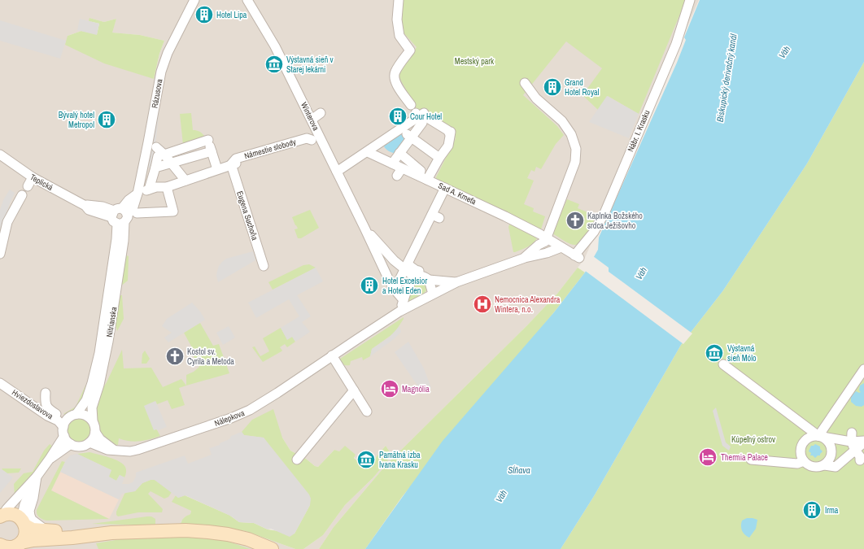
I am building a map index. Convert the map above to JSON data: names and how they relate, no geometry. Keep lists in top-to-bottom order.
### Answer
{
  "streets": {
    "street": [
      "Rázusova",
      "Winterova",
      "Nábr. I. Krasku",
      "Námestie slobody",
      "Teplická",
      "Sad A. Kmeťa",
      "Eugena Suchoňa",
      "Nitrianska",
      "Hviezdoslavova",
      "Nálepkova"
    ]
  },
  "crossings": [
    ["Rázusova", "Teplická"],
    ["Rázusova", "Nitrianska"],
    ["Winterova", "Námestie slobody"],
    ["Winterova", "Nálepkova"],
    ["Nábr. I. Krasku", "Sad A. Kmeťa"],
    ["Námestie slobody", "Teplická"],
    ["Námestie slobody", "Eugena Suchoňa"],
    ["Teplická", "Nitrianska"],
    ["Nitrianska", "Hviezdoslavova"],
    ["Nitrianska", "Nálepkova"],
    ["Hviezdoslavova", "Nálepkova"]
  ],
  "water": ["Váh", "Biskupický derivačný kanál", "Sĺňava"],
  "parks": ["Mestský park", "Kúpeľný ostrov"],
  "places": {
    "building": [
      "Hotel Lipa",
      "Grand Hotel Royal",
      "Cour Hotel",
      "Bývalý hotel Metropol",
      "Hotel Excelsior a Hotel Eden",
      "Irma"
    ],
    "museum": ["Výstavná sieň v Starej lekárni", "Výstavná sieň Mólo", "Pamätná izba Ivana Krasku"],
    "church": ["Kaplnka Božského srdca Ježišovho", "Kostol sv. Cyrila a Metoda"],
    "hospital": ["Nemocnica Alexandra Wintera, n.o."],
    "hotel": ["Magnólia", "Thermia Palace"]
  }
}
